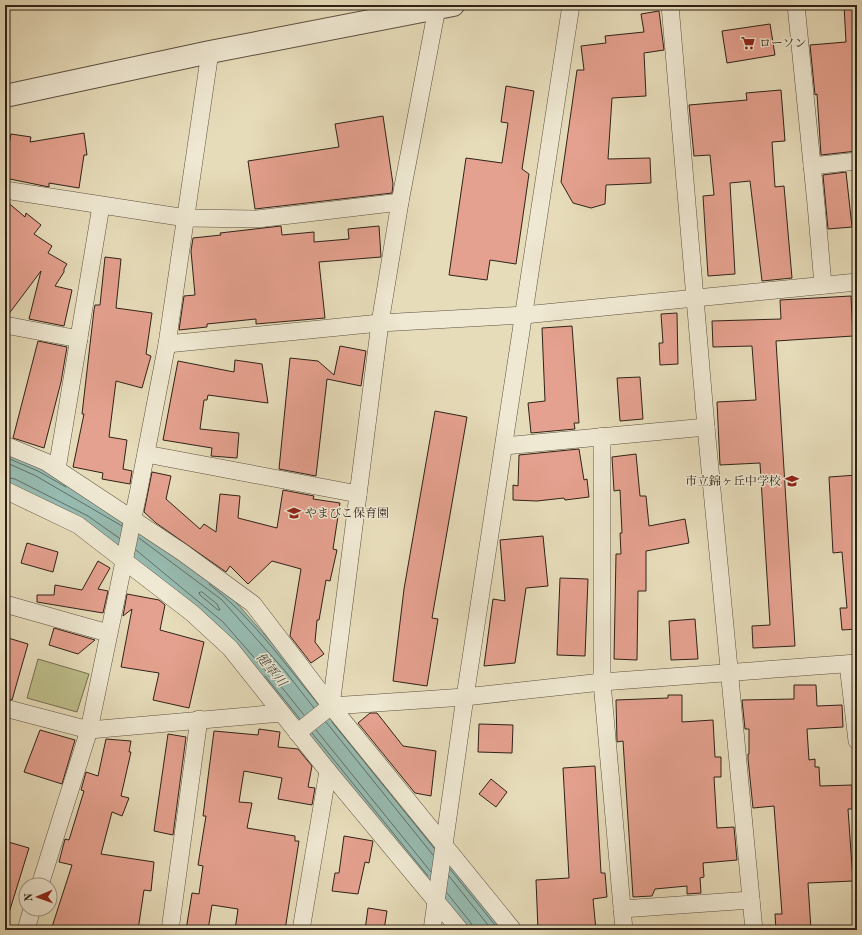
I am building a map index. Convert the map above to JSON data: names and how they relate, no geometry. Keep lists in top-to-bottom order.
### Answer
{
  "water": ["健軍川"],
  "places": {
    "supermarket": ["ローソン"],
    "school or university": ["市立錦ヶ丘中学校", "やまびこ保育園"]
  },
  "north": "left"
}
